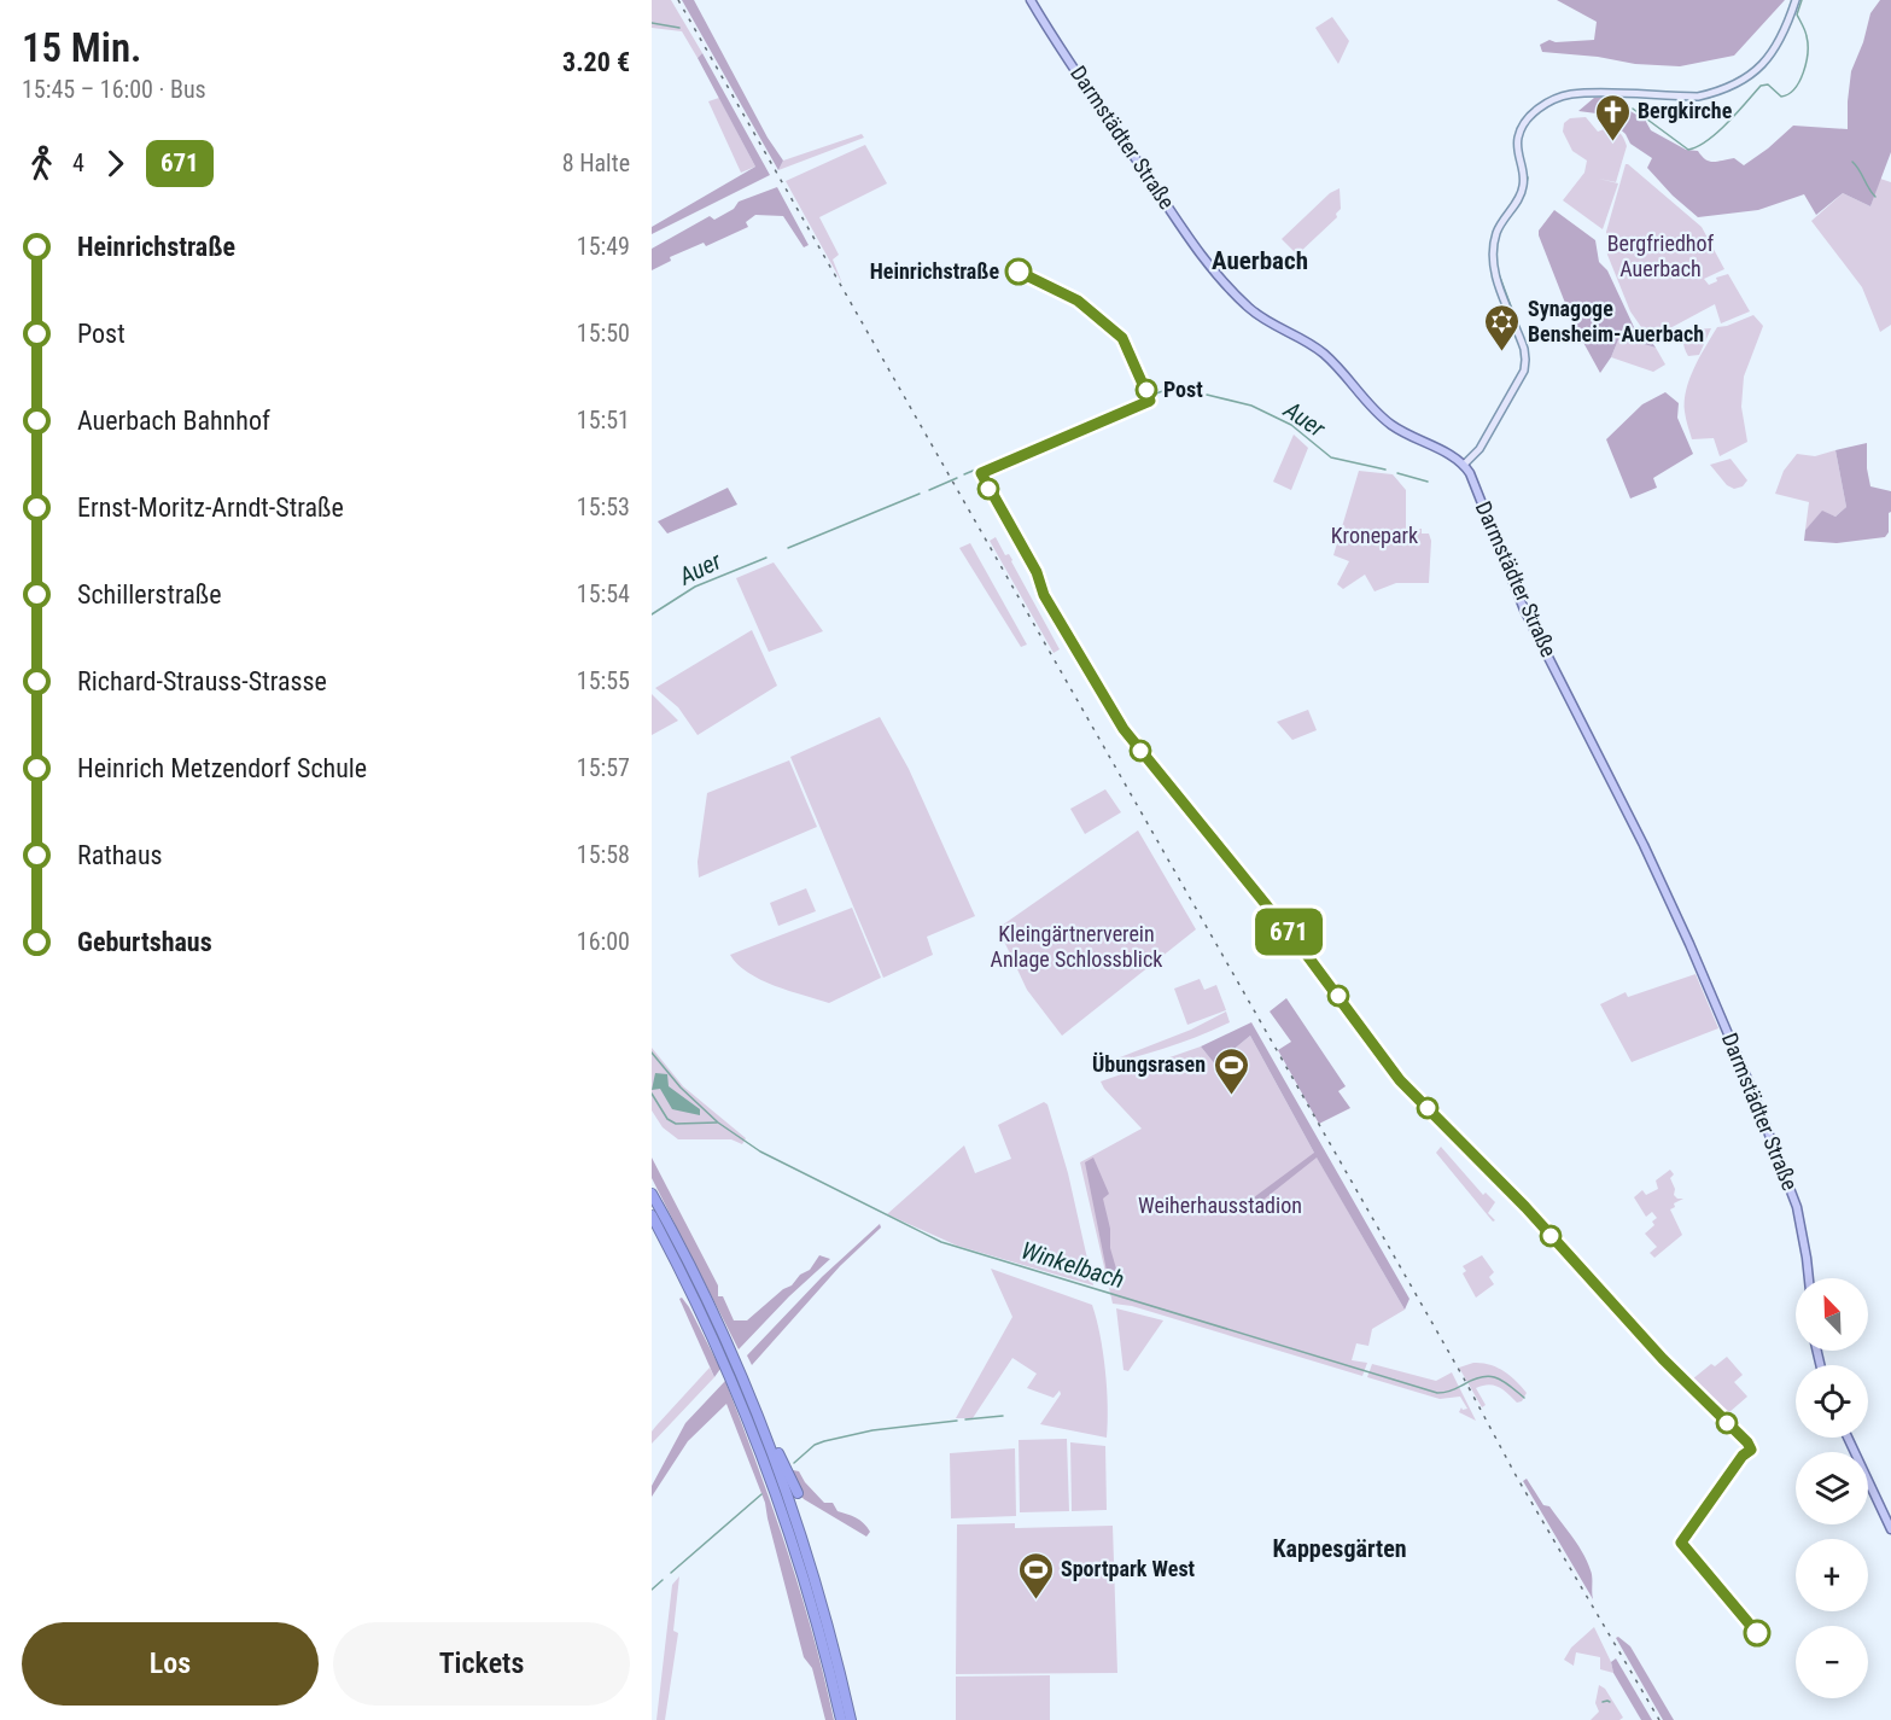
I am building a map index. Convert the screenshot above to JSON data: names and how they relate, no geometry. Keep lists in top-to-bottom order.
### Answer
{
  "streets": {
    "main road": ["Darmstädter Straße"]
  },
  "districts": ["Auerbach", "Kappesgärten"],
  "water": ["Auer", "Winkelbach"],
  "parks": [
    "Bergfriedhof Auerbach",
    "Kronepark",
    "Kleingärtnerverein Anlage Schlossblick",
    "Weiherhausstadion"
  ],
  "places": {
    "church": ["Bergkirche"],
    "other": ["Heinrichstraße", "Post"],
    "synagogue": ["Synagoge Bensheim-Auerbach"],
    "sports": ["Übungsrasen", "Sportpark West"]
  },
  "lines": ["bus line 671"],
  "north": "top left",
  "page": {
    "heading": ["15 Min.", "15:45 – 16:00 · Bus", "3.20 €"],
    "on_map": "671",
    "legs": ["4", "671", "8 Halte"],
    "list": [
      {
        "name": "Heinrichstraße",
        "value": "15:49"
      },
      {
        "name": "Post",
        "value": "15:50"
      },
      {
        "name": "Auerbach Bahnhof",
        "value": "15:51"
      },
      {
        "name": "Ernst-Moritz-Arndt-Straße",
        "value": "15:53"
      },
      {
        "name": "Schillerstraße",
        "value": "15:54"
      },
      {
        "name": "Richard-Strauss-Strasse",
        "value": "15:55"
      },
      {
        "name": "Heinrich Metzendorf Schule",
        "value": "15:57"
      },
      {
        "name": "Rathaus",
        "value": "15:58"
      },
      {
        "name": "Geburtshaus",
        "value": "16:00"
      }
    ],
    "map_buttons": ["+", "−"],
    "buttons": ["Los", "Tickets"]
  }
}
